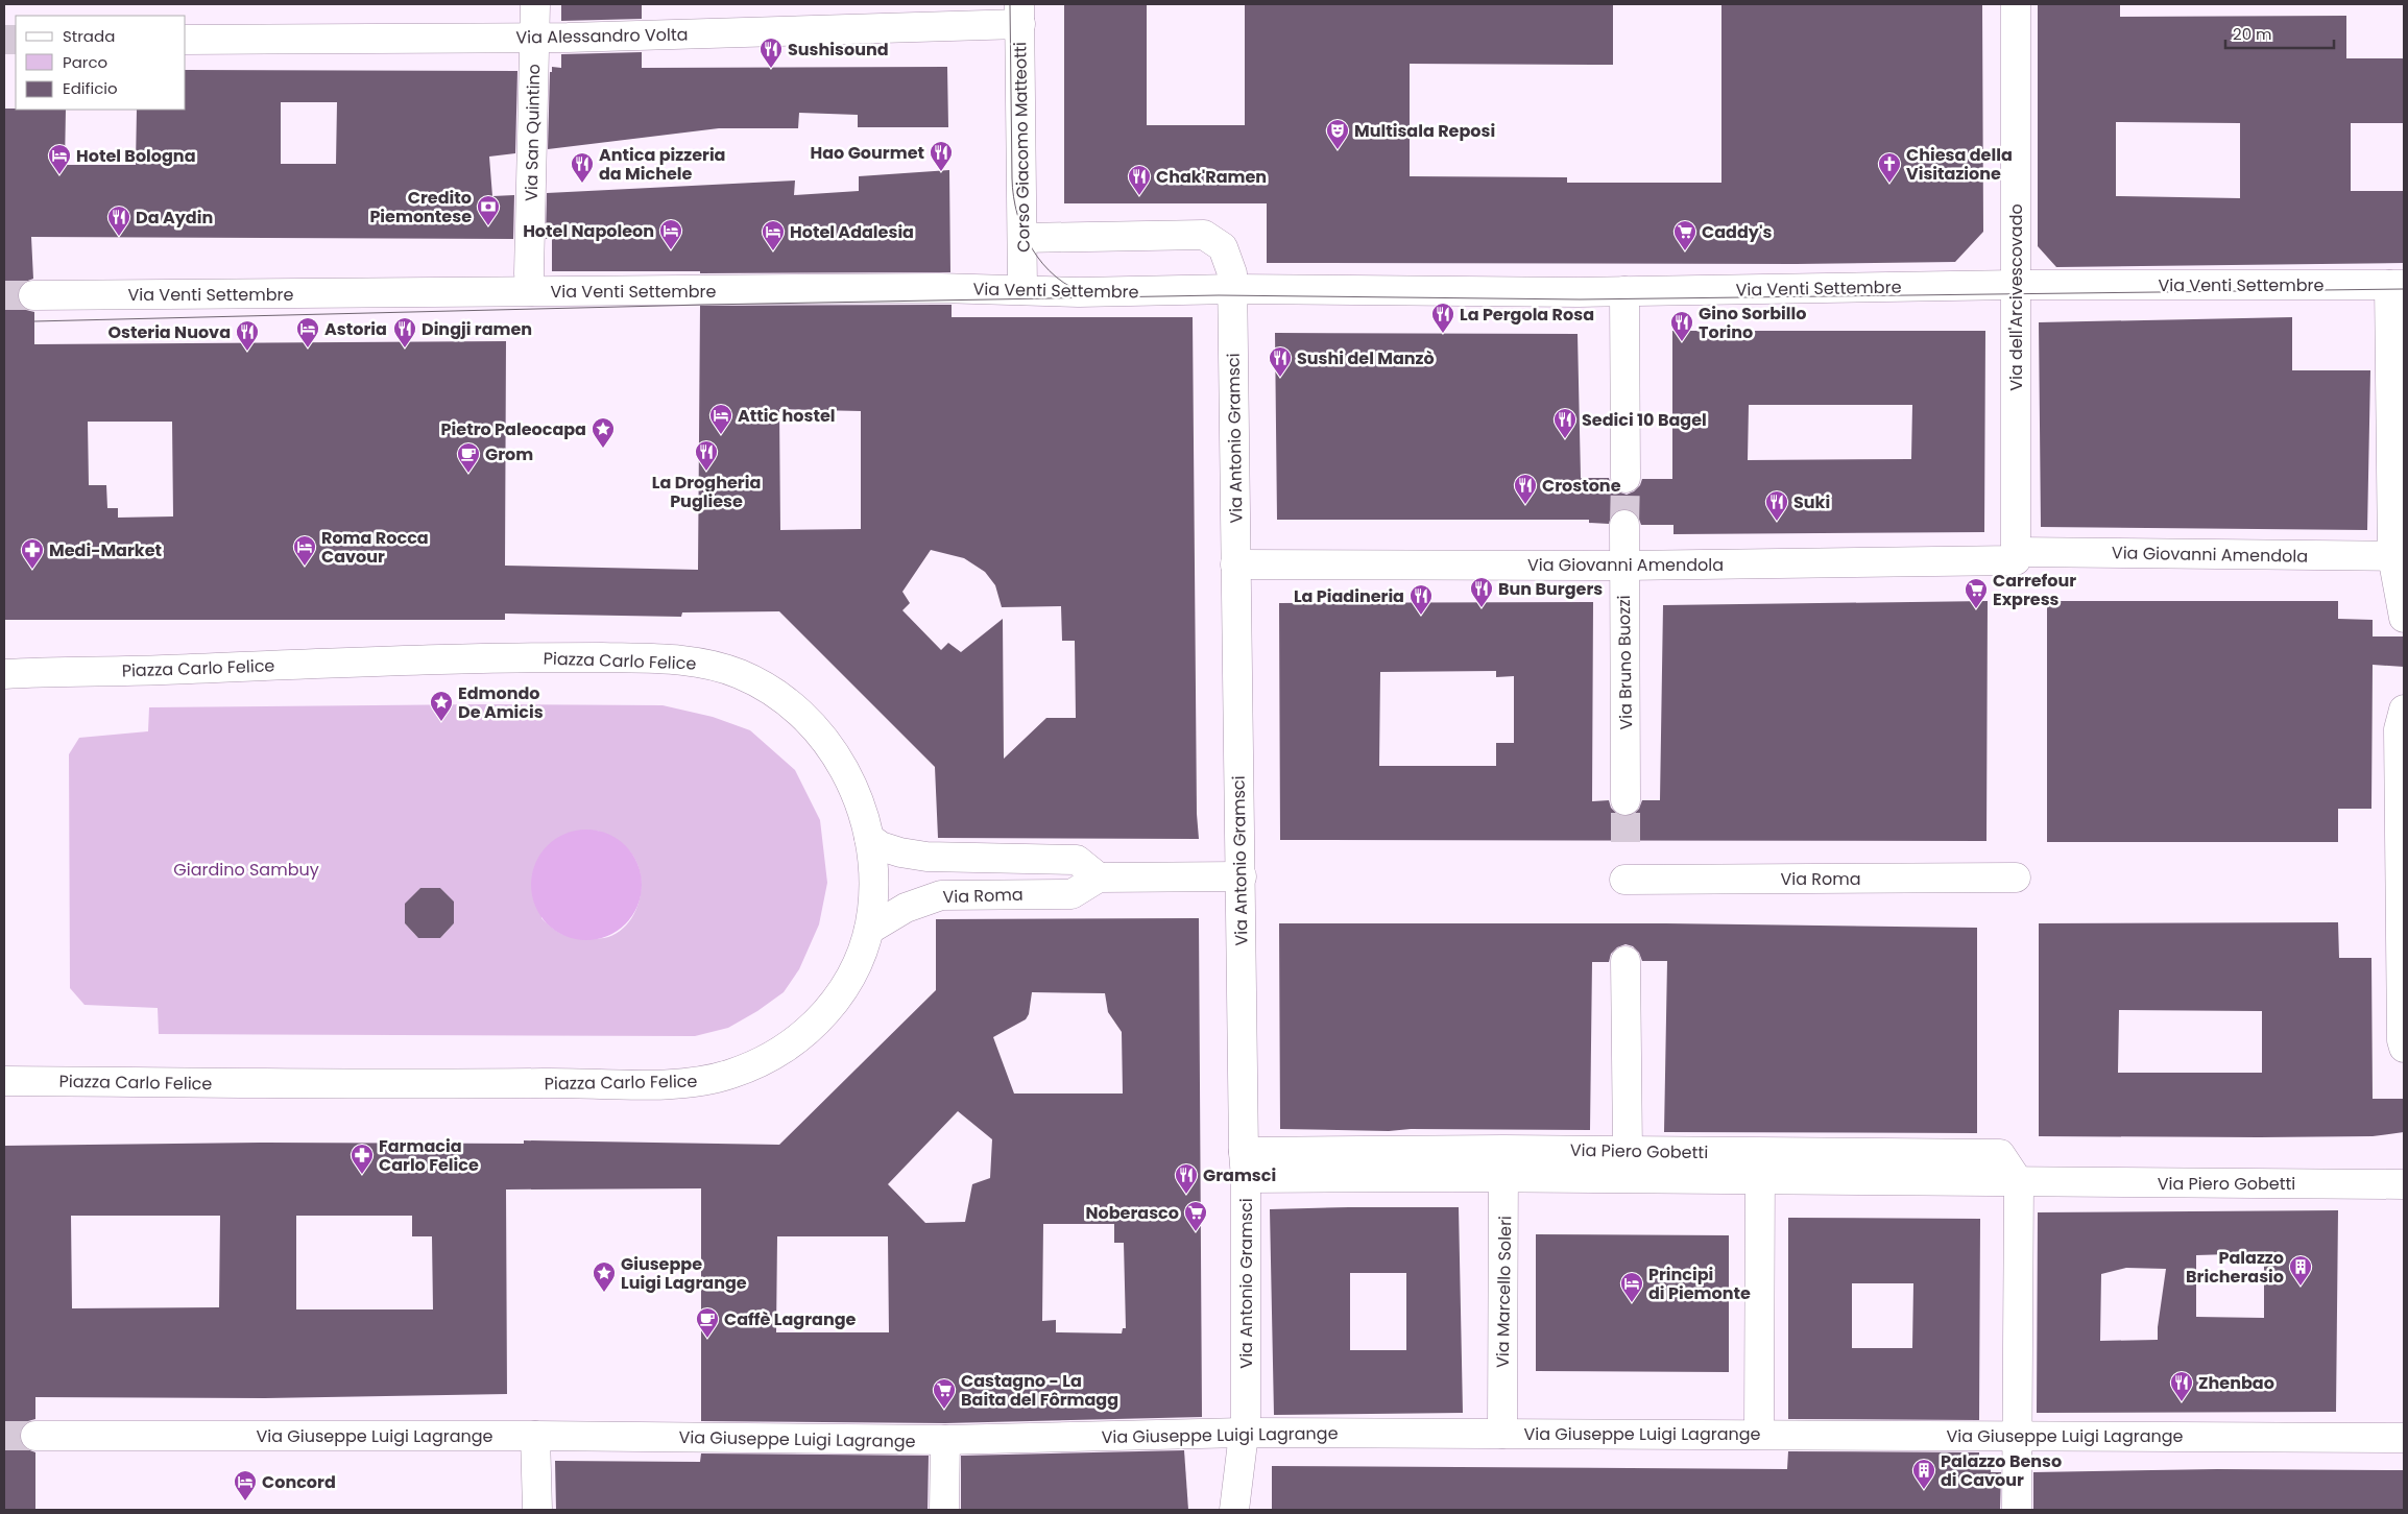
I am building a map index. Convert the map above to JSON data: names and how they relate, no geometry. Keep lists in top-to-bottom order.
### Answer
{
  "streets": {
    "street": [
      "Via Alessandro Volta",
      "Via San Quintino",
      "Corso Giacomo Matteotti",
      "Via Venti Settembre",
      "Via dell'Arcivescovado",
      "Via Antonio Gramsci",
      "Via Giovanni Amendola",
      "Piazza Carlo Felice",
      "Via Bruno Buozzi",
      "Via Roma",
      "Via Piero Gobetti",
      "Via Marcello Soleri",
      "Via Giuseppe Luigi Lagrange"
    ]
  },
  "crossings": [
    ["Via Alessandro Volta", "Via San Quintino"],
    ["Via Alessandro Volta", "Corso Giacomo Matteotti"],
    ["Via San Quintino", "Via Venti Settembre"],
    ["Corso Giacomo Matteotti", "Via Venti Settembre"],
    ["Via Venti Settembre", "Via dell'Arcivescovado"],
    ["Via Venti Settembre", "Via Antonio Gramsci"],
    ["Via dell'Arcivescovado", "Via Giovanni Amendola"],
    ["Via Antonio Gramsci", "Via Giovanni Amendola"],
    ["Via Antonio Gramsci", "Via Piero Gobetti"],
    ["Via Antonio Gramsci", "Via Giuseppe Luigi Lagrange"],
    ["Via Giovanni Amendola", "Via Bruno Buozzi"],
    ["Piazza Carlo Felice", "Via Roma"],
    ["Via Piero Gobetti", "Via Marcello Soleri"],
    ["Via Marcello Soleri", "Via Giuseppe Luigi Lagrange"]
  ],
  "parks": ["Giardino Sambuy"],
  "places": {
    "restaurant": [
      "Sushisound",
      "Hao Gourmet",
      "Antica pizzeria da Michele",
      "Chak'Ramen",
      "Da Aydin",
      "La Pergola Rosa",
      "Gino Sorbillo Torino",
      "Dingji ramen",
      "Osteria Nuova",
      "Sushi del Manzò",
      "Sedici 10 Bagel",
      "La Drogheria Pugliese",
      "Crostone",
      "Suki",
      "Bun Burgers",
      "La Piadineria",
      "Gramsci",
      "Zhenbao"
    ],
    "theatre": ["Multisala Reposi"],
    "hotel": [
      "Hotel Bologna",
      "Hotel Napoleon",
      "Hotel Adalesia",
      "Astoria",
      "Attic hostel",
      "Roma Rocca Cavour",
      "Principi di Piemonte",
      "Concord"
    ],
    "church": ["Chiesa della Visitazione"],
    "bank": ["Credito Piemontese"],
    "supermarket": [
      "Caddy's",
      "Carrefour Express",
      "Noberasco",
      "Castagno - La Baita del Fôrmagg"
    ],
    "place": ["Pietro Paleocapa", "Edmondo De Amicis", "Giuseppe Luigi Lagrange"],
    "cafe": ["Grom", "Caffè Lagrange"],
    "pharmacy": ["Medi-Market", "Farmacia Carlo Felice"],
    "building": ["Palazzo Bricherasio", "Palazzo Benso di Cavour"]
  },
  "legend": ["Strada", "Parco", "Edificio"],
  "scale_bar": "20 m"
}
